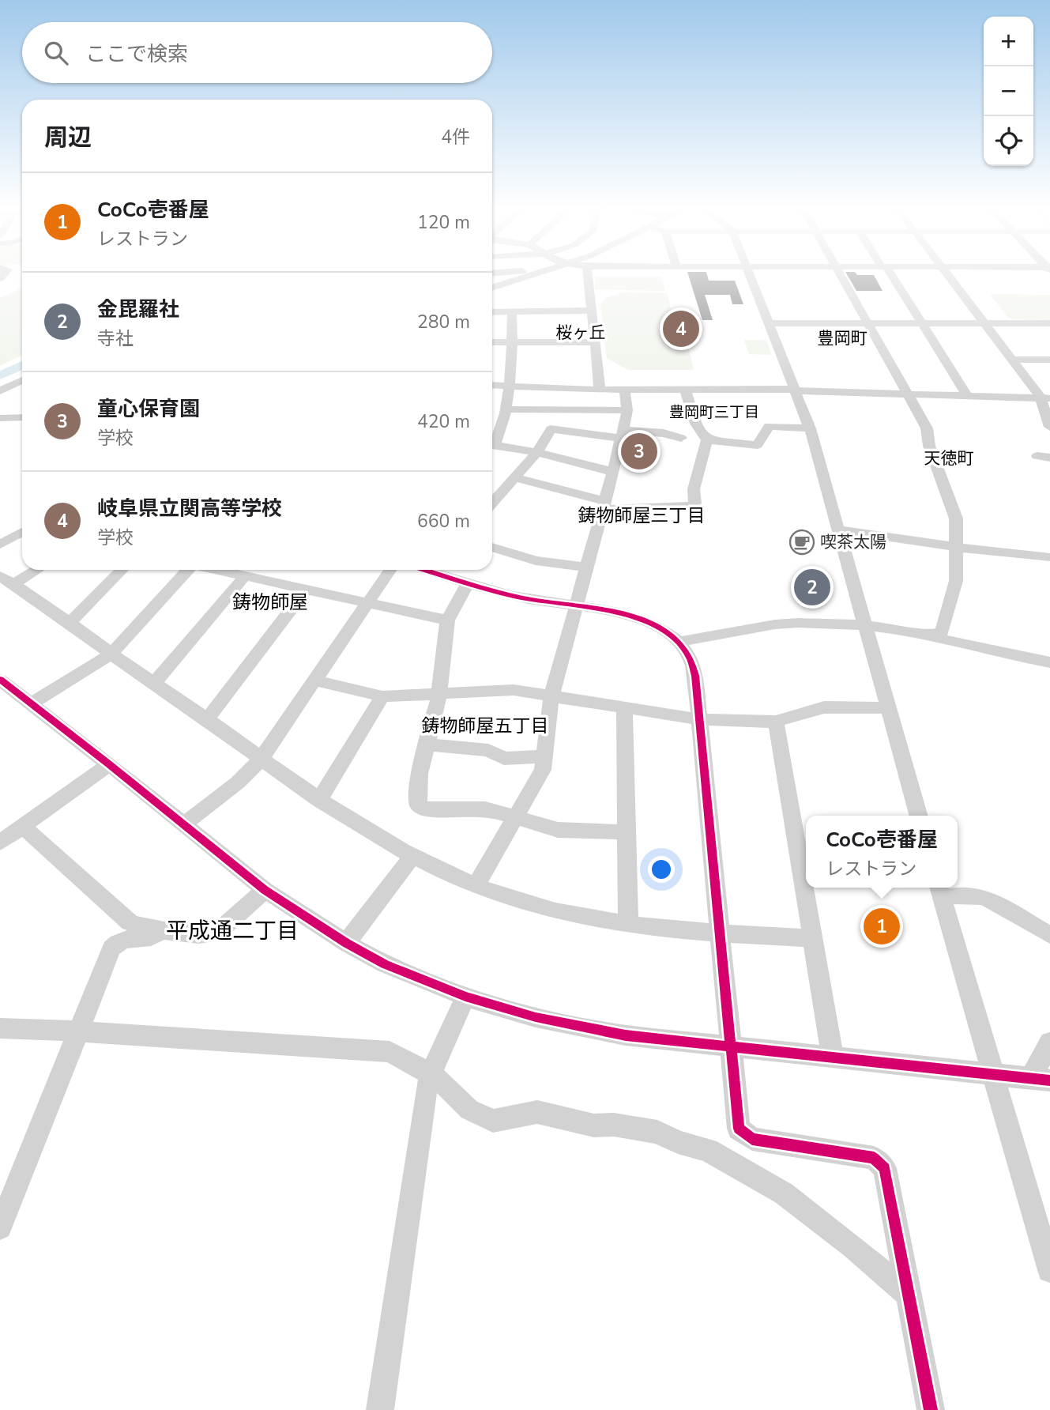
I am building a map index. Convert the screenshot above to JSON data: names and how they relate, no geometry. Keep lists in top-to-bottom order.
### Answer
{
  "districts": [
    "桜ヶ丘",
    "豊岡町",
    "豊岡町三丁目",
    "天徳町",
    "鋳物師屋三丁目",
    "鋳物師屋",
    "鋳物師屋五丁目",
    "平成通二丁目"
  ],
  "places": {
    "cafe": ["喫茶太陽"]
  },
  "page": {
    "map_buttons": ["+", "−"],
    "search": "ここで検索",
    "heading": ["周辺", "4件"],
    "list": [
      {
        "mark": "1",
        "name": "CoCo壱番屋",
        "note": "レストラン",
        "value": "120 m"
      },
      {
        "mark": "2",
        "name": "金毘羅社",
        "note": "寺社",
        "value": "280 m"
      },
      {
        "mark": "3",
        "name": "童心保育園",
        "note": "学校",
        "value": "420 m"
      },
      {
        "mark": "4",
        "name": "岐阜県立関高等学校",
        "note": "学校",
        "value": "660 m"
      }
    ],
    "pins": [
      "4",
      "3",
      "2",
      "1"
    ],
    "popup": ["CoCo壱番屋", "レストラン"]
  }
}
